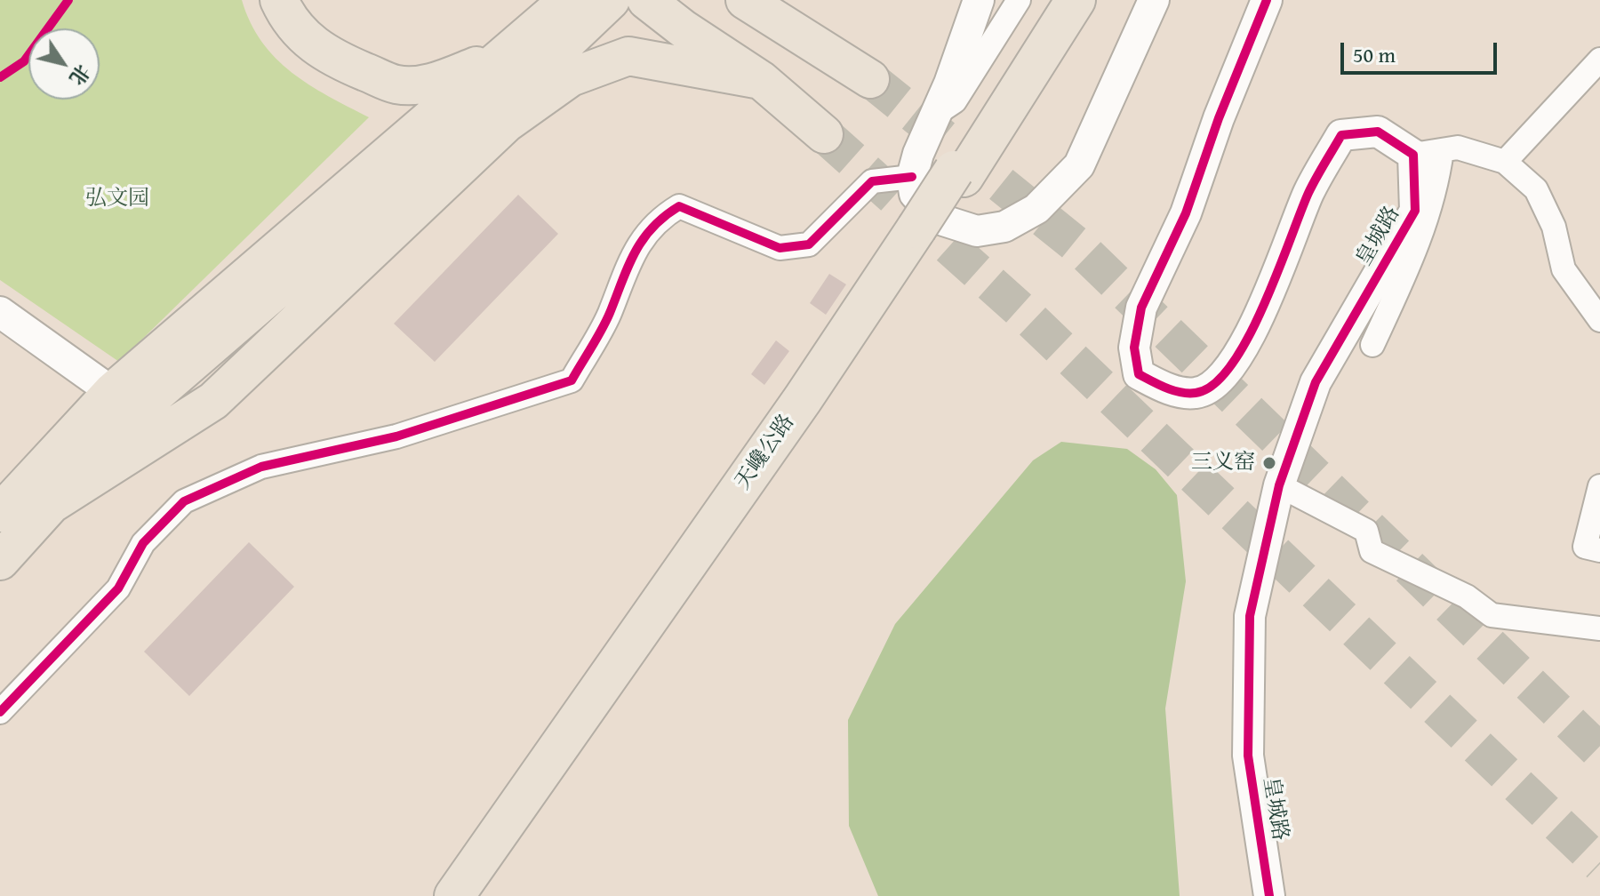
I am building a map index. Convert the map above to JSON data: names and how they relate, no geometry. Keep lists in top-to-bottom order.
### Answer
{
  "streets": {
    "highway": ["天巉公路"],
    "street": ["皇城路"]
  },
  "parks": ["弘文园"],
  "places": ["三义窑"],
  "scale_bar": "50 m",
  "north": "bottom right"
}
